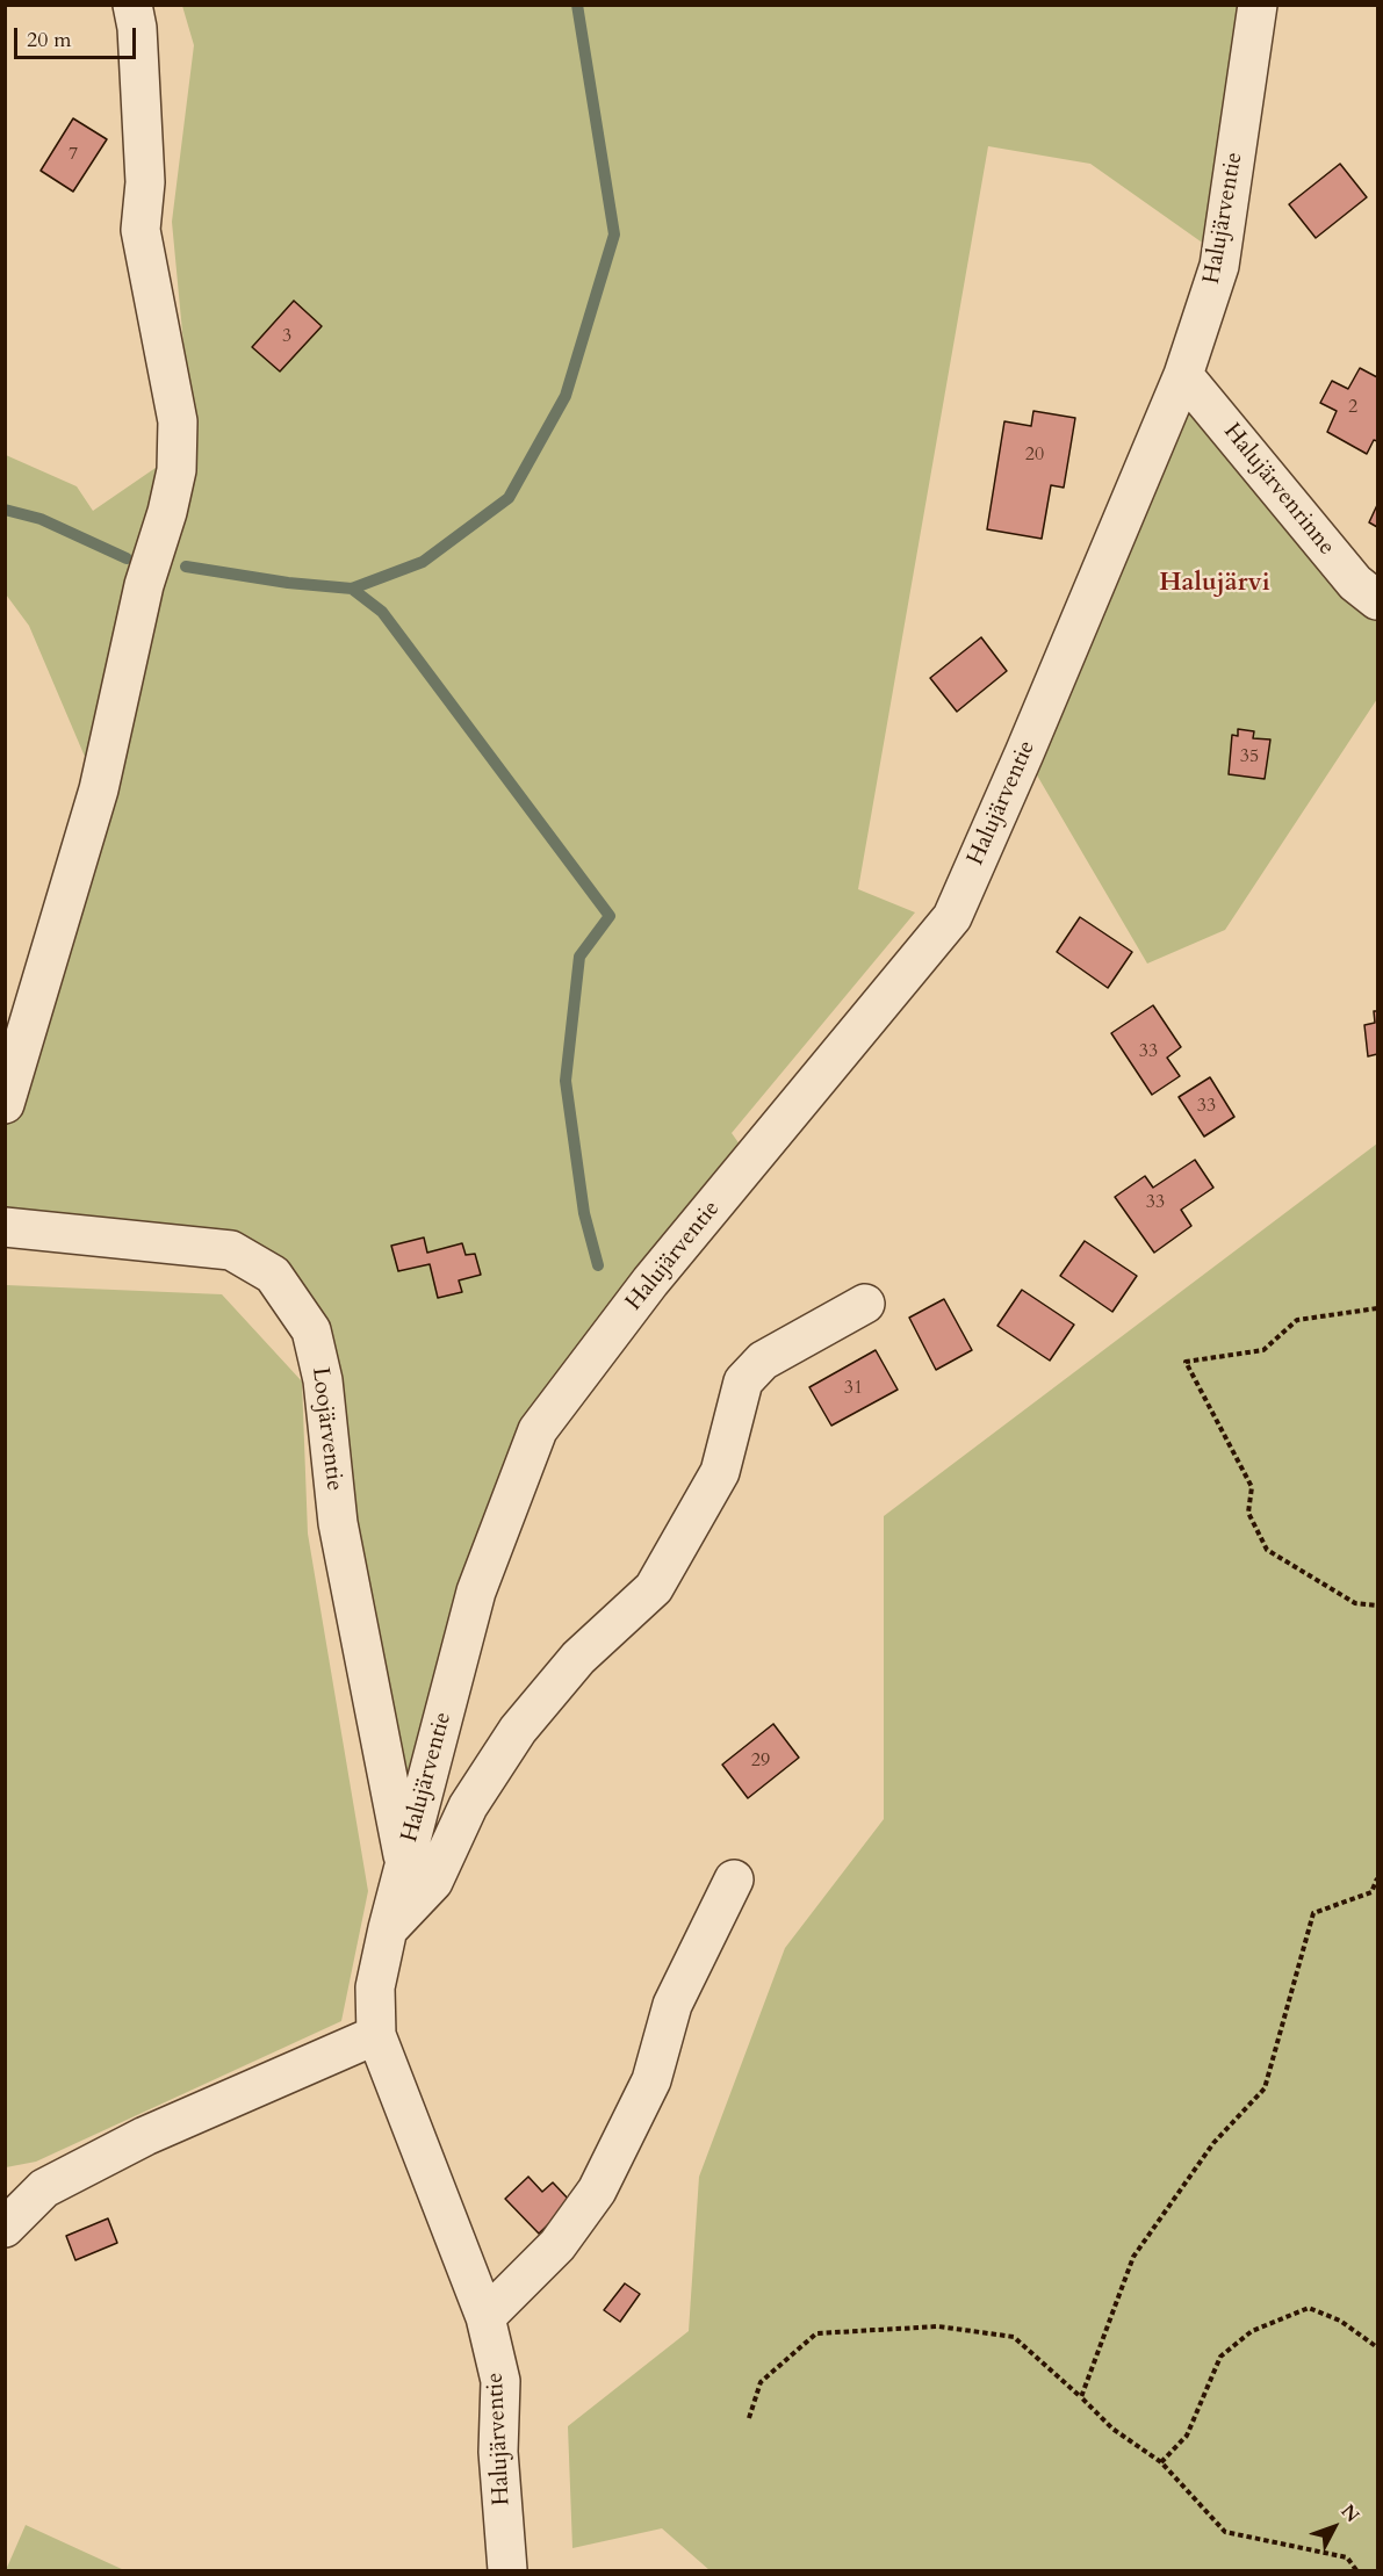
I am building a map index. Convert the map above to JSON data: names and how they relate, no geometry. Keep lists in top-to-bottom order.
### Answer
{
  "streets": {
    "street": ["Halujärventie", "Halujärvenrinne", "Loojärventie"]
  },
  "crossings": [
    ["Halujärventie", "Halujärvenrinne"],
    ["Halujärventie", "Loojärventie"]
  ],
  "districts": ["Halujärvi"],
  "house_numbers": [
    "7",
    "3",
    "2",
    "20",
    "35",
    "33",
    "33",
    "33",
    "31",
    "29"
  ],
  "scale_bar": "20 m",
  "north": "top right"
}
